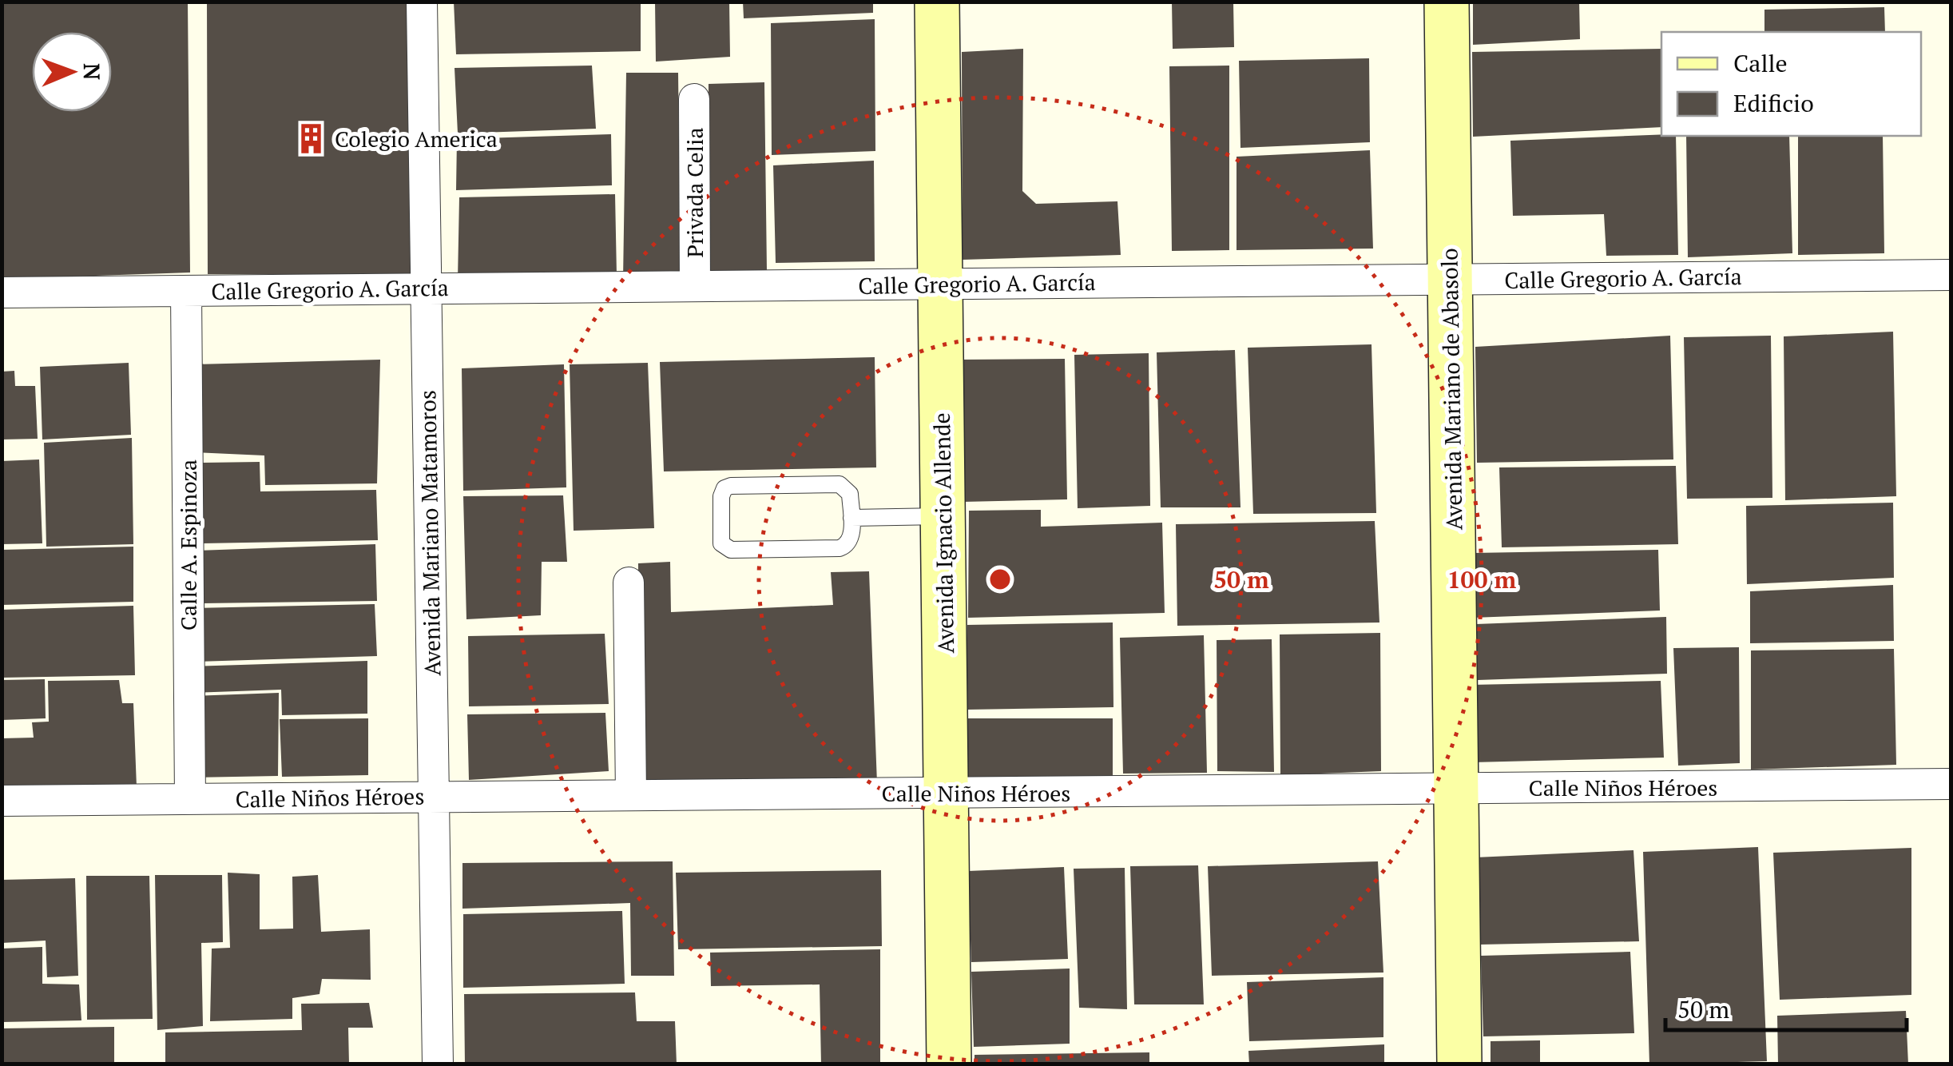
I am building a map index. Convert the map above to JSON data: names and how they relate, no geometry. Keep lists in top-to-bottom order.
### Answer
{
  "streets": {
    "street": [
      "Privada Celia",
      "Calle Gregorio A. García",
      "Avenida Mariano de Abasolo",
      "Avenida Mariano Matamoros",
      "Avenida Ignacio Allende",
      "Calle A. Espinoza",
      "Calle Niños Héroes"
    ]
  },
  "crossings": [
    ["Privada Celia", "Calle Gregorio A. García"],
    ["Calle Gregorio A. García", "Avenida Mariano de Abasolo"],
    ["Calle Gregorio A. García", "Avenida Mariano Matamoros"],
    ["Calle Gregorio A. García", "Avenida Ignacio Allende"],
    ["Calle Gregorio A. García", "Calle A. Espinoza"],
    ["Avenida Mariano de Abasolo", "Calle Niños Héroes"],
    ["Avenida Mariano Matamoros", "Calle Niños Héroes"],
    ["Avenida Ignacio Allende", "Calle Niños Héroes"],
    ["Calle A. Espinoza", "Calle Niños Héroes"]
  ],
  "places": {
    "building": ["Colegio America"]
  },
  "legend": ["Calle", "Edificio"],
  "scale_bar": "50 m",
  "north": "right",
  "rings": ["50 m", "100 m"]
}
